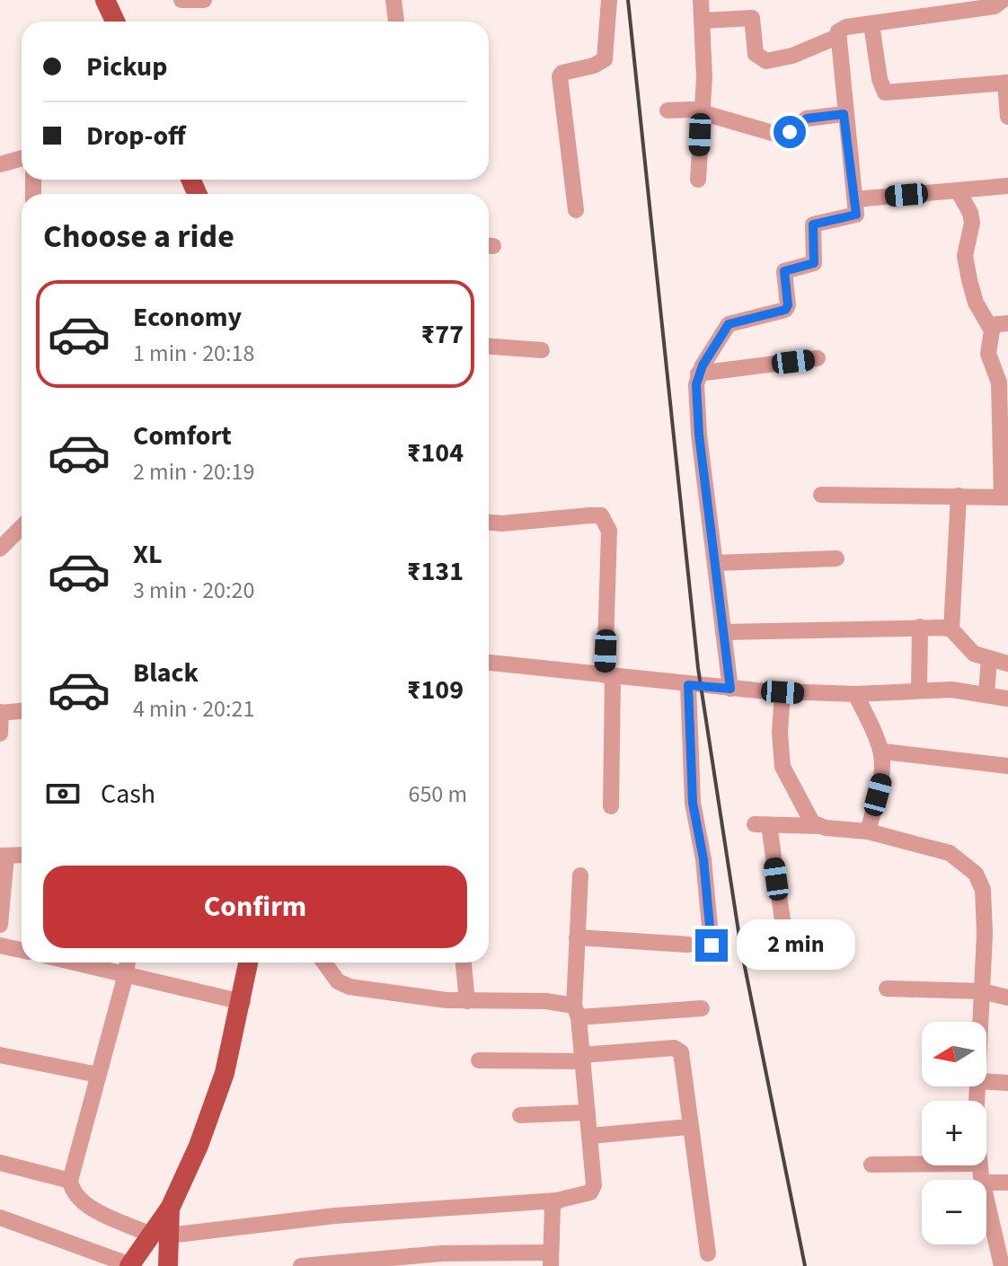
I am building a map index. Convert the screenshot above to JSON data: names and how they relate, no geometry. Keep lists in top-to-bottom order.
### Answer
{
  "north": "left",
  "page": {
    "banner": ["Pickup", "Drop-off"],
    "heading": "Choose a ride",
    "list": [
      {
        "name": "Economy",
        "note": "1 min · 20:18",
        "value": "₹77"
      },
      {
        "name": "Comfort",
        "note": "2 min · 20:19",
        "value": "₹104"
      },
      {
        "name": "XL",
        "note": "3 min · 20:20",
        "value": "₹131"
      },
      {
        "name": "Black",
        "note": "4 min · 20:21",
        "value": "₹109"
      }
    ],
    "pay": ["Cash", "650 m"],
    "buttons": "Confirm",
    "bubble": "2 min",
    "map_buttons": ["+", "−"]
  }
}
